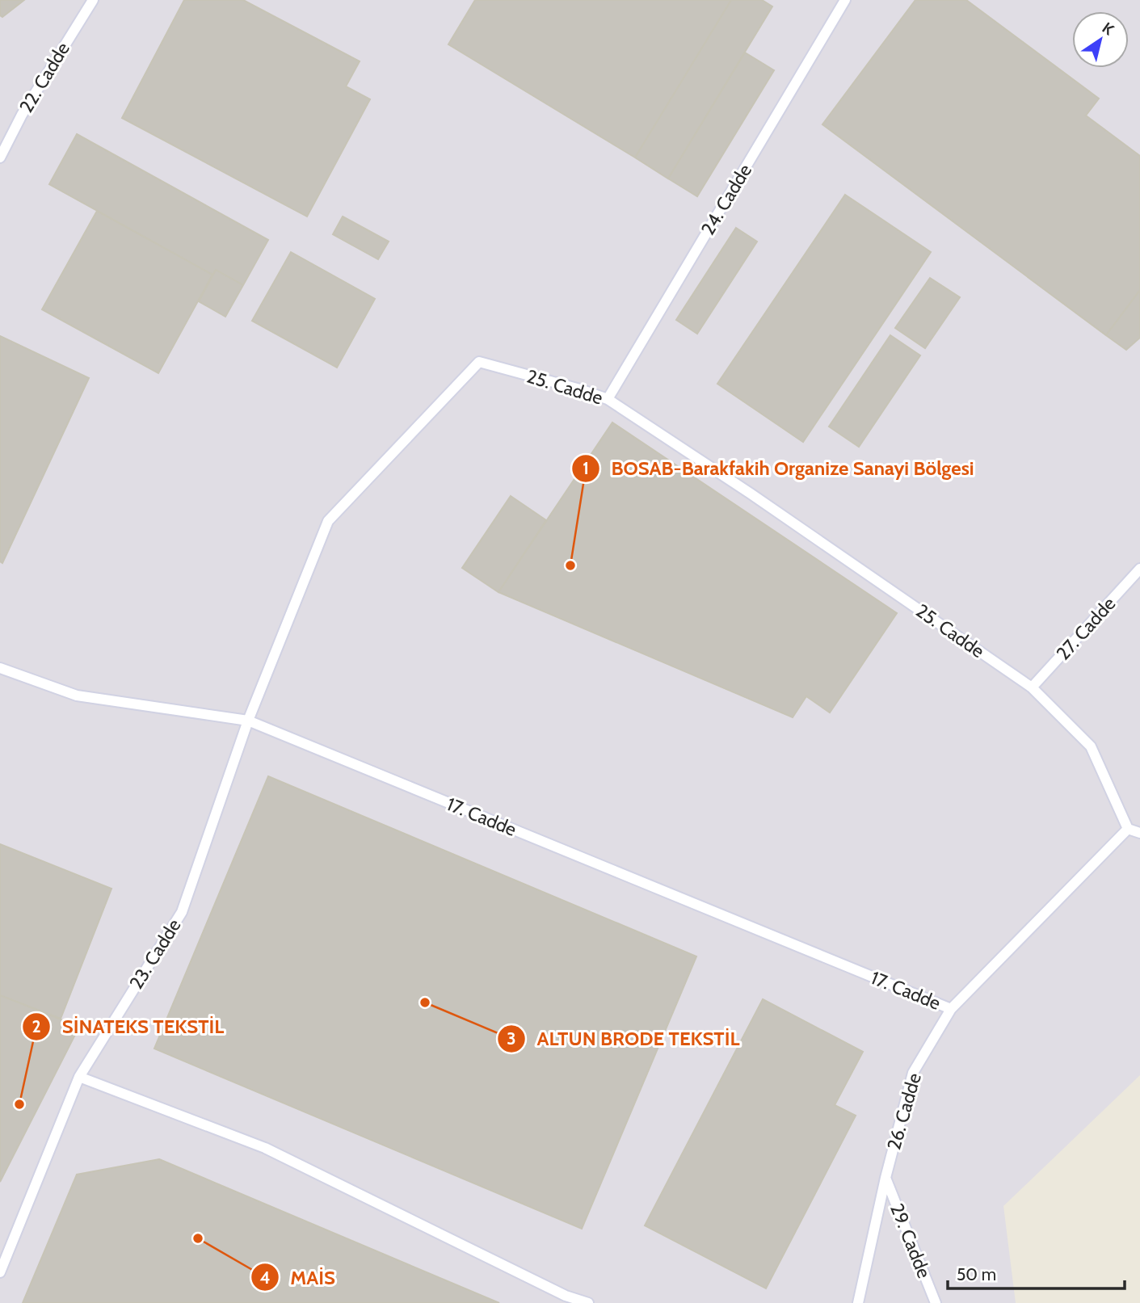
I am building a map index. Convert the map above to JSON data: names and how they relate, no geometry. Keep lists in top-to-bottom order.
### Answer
{
  "streets": {
    "lane": [
      "22. Cadde",
      "24. Cadde",
      "25. Cadde",
      "27. Cadde",
      "17. Cadde",
      "23. Cadde",
      "26. Cadde",
      "29. Cadde"
    ]
  },
  "crossings": [
    ["24. Cadde", "25. Cadde"],
    ["25. Cadde", "27. Cadde"],
    ["25. Cadde", "17. Cadde"],
    ["25. Cadde", "23. Cadde"],
    ["25. Cadde", "26. Cadde"],
    ["17. Cadde", "23. Cadde"],
    ["17. Cadde", "26. Cadde"],
    ["26. Cadde", "29. Cadde"]
  ],
  "places": [
    "BOSAB-Barakfakih Organize Sanayi Bölgesi",
    "ALTUN BRODE TEKSTİL",
    "SİNATEKS TEKSTİL",
    "MAİS"
  ],
  "scale_bar": "50 m",
  "north": "top right"
}
